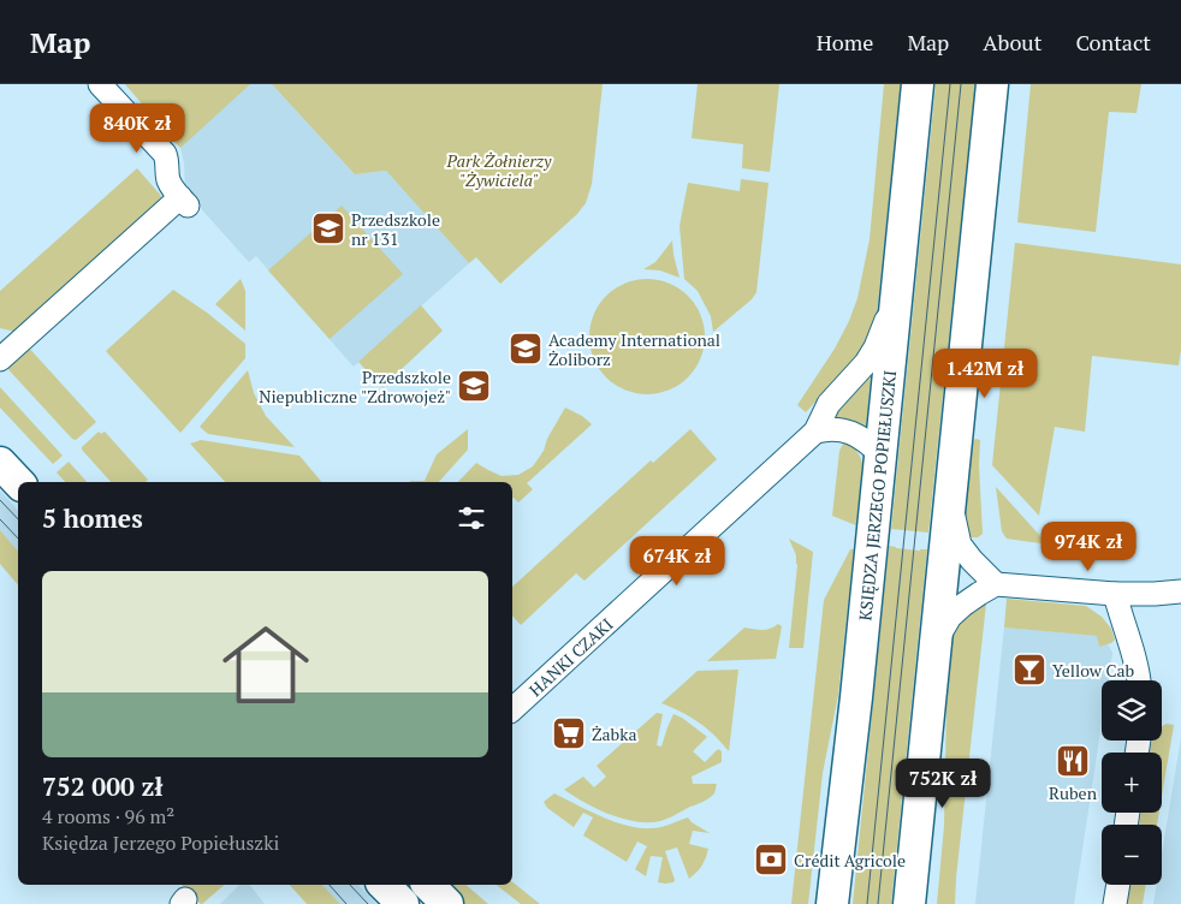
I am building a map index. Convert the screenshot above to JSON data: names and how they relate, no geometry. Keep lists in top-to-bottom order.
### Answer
{
  "streets": {
    "main road": ["KSIĘDZA JERZEGO POPIEŁUSZKI"],
    "street": ["HANKI CZAKI"]
  },
  "crossings": [
    ["KSIĘDZA JERZEGO POPIEŁUSZKI", "HANKI CZAKI"]
  ],
  "parks": ["Park Żołnierzy \"Żywiciela\""],
  "places": {
    "school or university": ["Przedszkole nr 131", "Academy International Żoliborz", "Przedszkole Niepubliczne \"Zdrowojeż\""],
    "bar": ["Yellow Cab"],
    "supermarket": ["Żabka"],
    "restaurant": ["Ruben"],
    "bank": ["Crédit Agricole"]
  },
  "page": {
    "header": "Map",
    "nav": [
      "Home",
      "Map",
      "About",
      "Contact"
    ],
    "price": [
      "840K zł",
      "1.42M zł",
      "974K zł",
      "674K zł",
      "752K zł"
    ],
    "heading": "5 homes",
    "list": [
      {
        "name": "752 000 zł",
        "note": "4 rooms · 96 m² · Księdza Jerzego Popiełuszki"
      }
    ],
    "map_buttons": ["+", "−"]
  }
}
